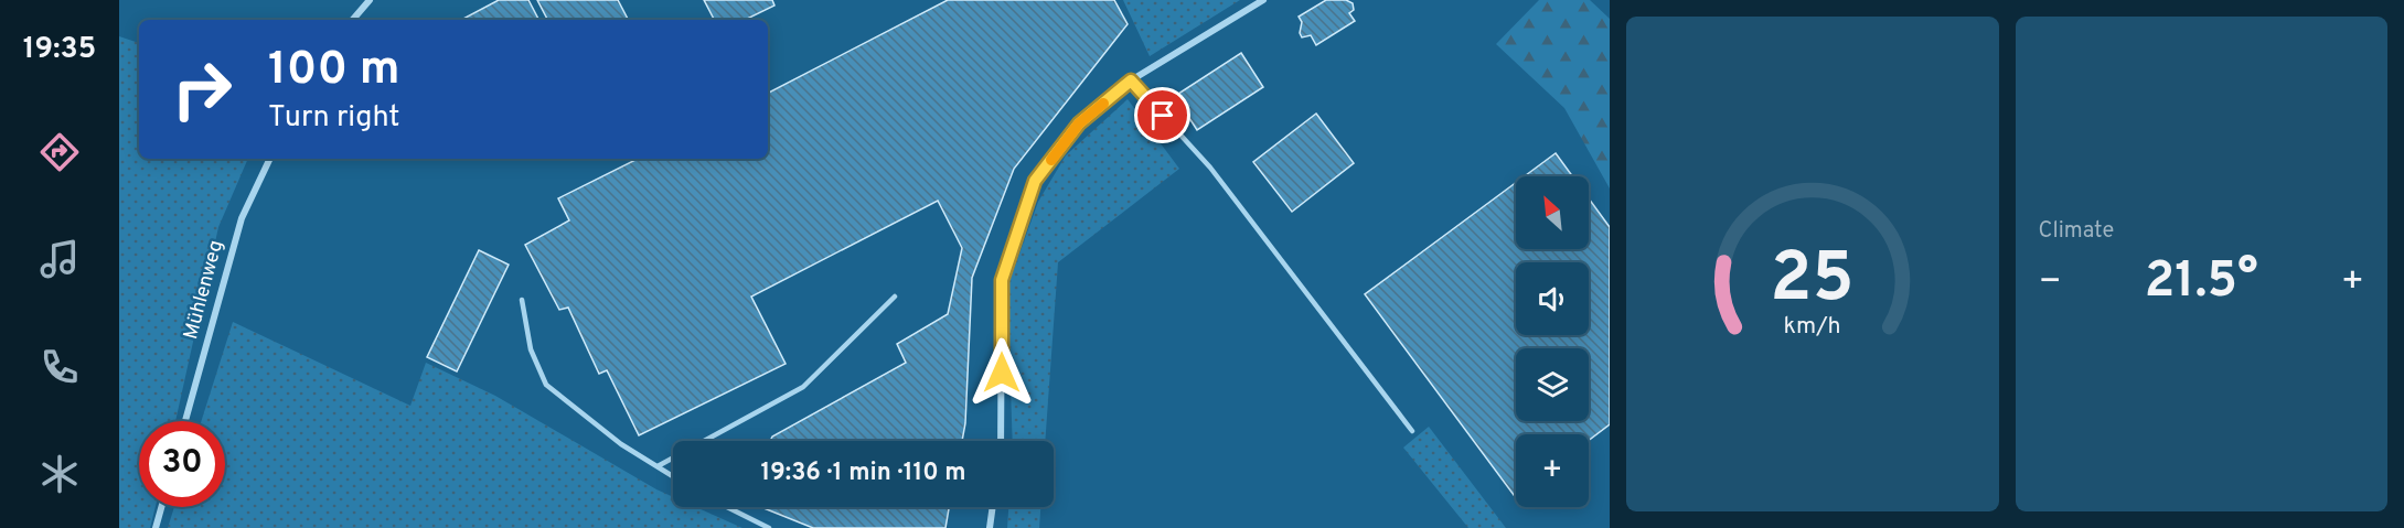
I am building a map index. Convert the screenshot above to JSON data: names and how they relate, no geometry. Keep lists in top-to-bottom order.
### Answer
{
  "streets": {
    "street": ["Mühlenweg"]
  },
  "north": "top left",
  "page": {
    "tabs": "19:35",
    "tile": "Climate",
    "turn": ["100 m", "Turn right"],
    "map_buttons": "+",
    "heat": ["−", "21.5°", "+"],
    "limit": "30",
    "trip": "19:36 · 1 min · 110 m",
    "gauge": ["25", "km/h"]
  }
}
